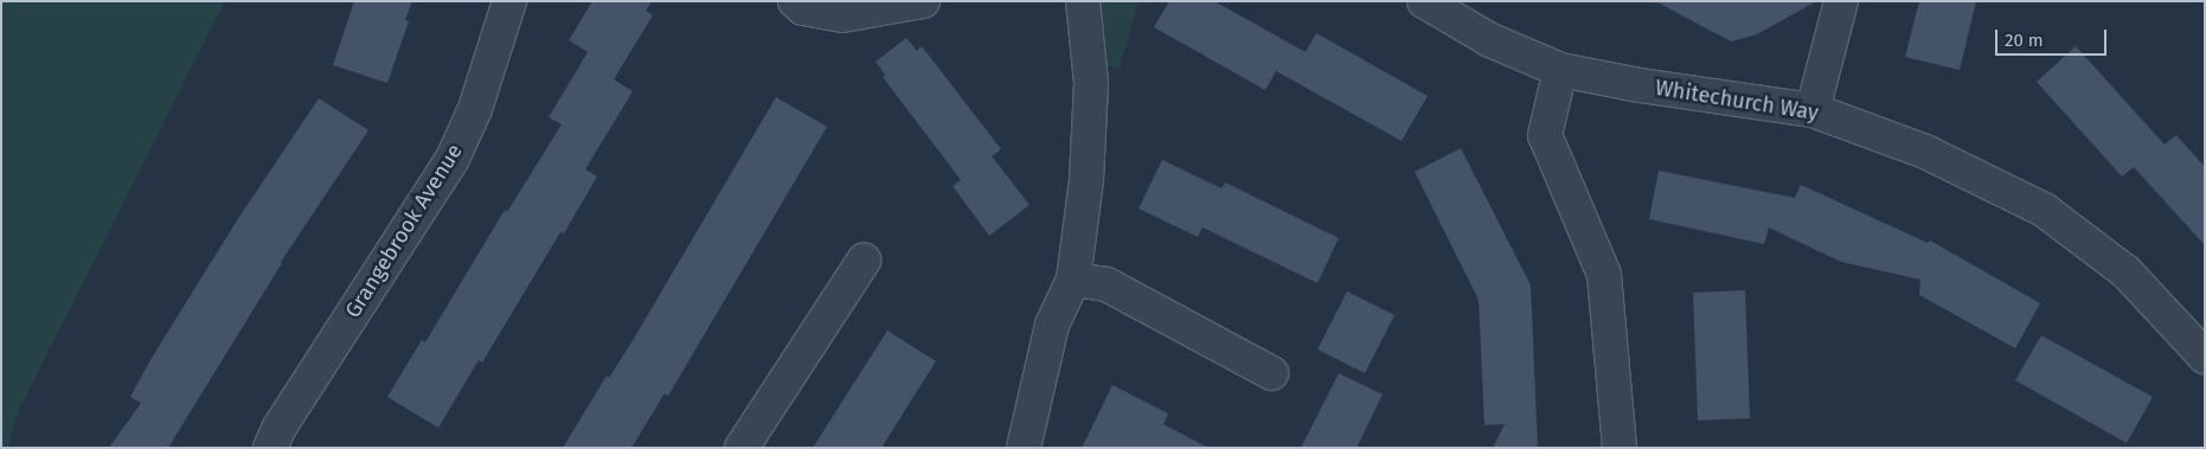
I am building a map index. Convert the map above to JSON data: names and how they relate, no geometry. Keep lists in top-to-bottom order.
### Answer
{
  "streets": {
    "street": ["Whitechurch Way", "Grangebrook Avenue"]
  },
  "scale_bar": "20 m"
}
